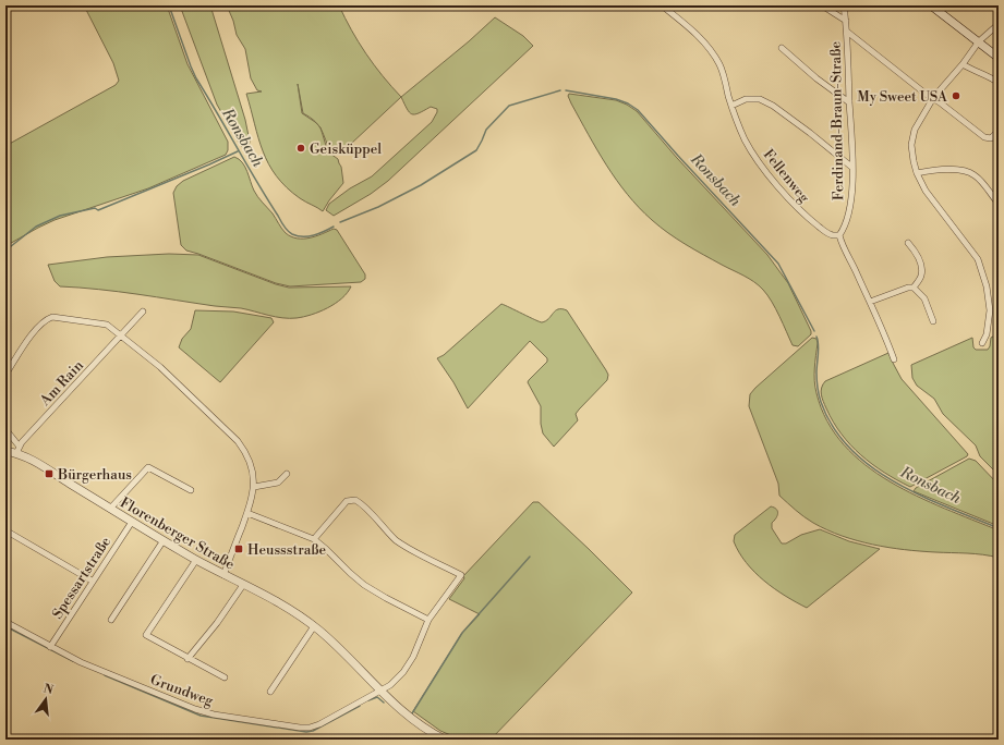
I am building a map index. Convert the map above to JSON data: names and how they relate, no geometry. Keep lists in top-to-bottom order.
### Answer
{
  "streets": {
    "street": [
      "Ferdinand-Braun-Straße",
      "Fellenweg",
      "Am Rain",
      "Florenberger Straße",
      "Spessartstraße",
      "Grundweg"
    ]
  },
  "crossings": [
    ["Ferdinand-Braun-Straße", "Fellenweg"],
    ["Am Rain", "Florenberger Straße"],
    ["Florenberger Straße", "Spessartstraße"],
    ["Florenberger Straße", "Grundweg"],
    ["Spessartstraße", "Grundweg"]
  ],
  "water": ["Ronsbach"],
  "places": {
    "other": ["My Sweet USA", "Geisküppel"],
    "transit": ["Bürgerhaus", "Heussstraße"]
  },
  "north": "top"
}
